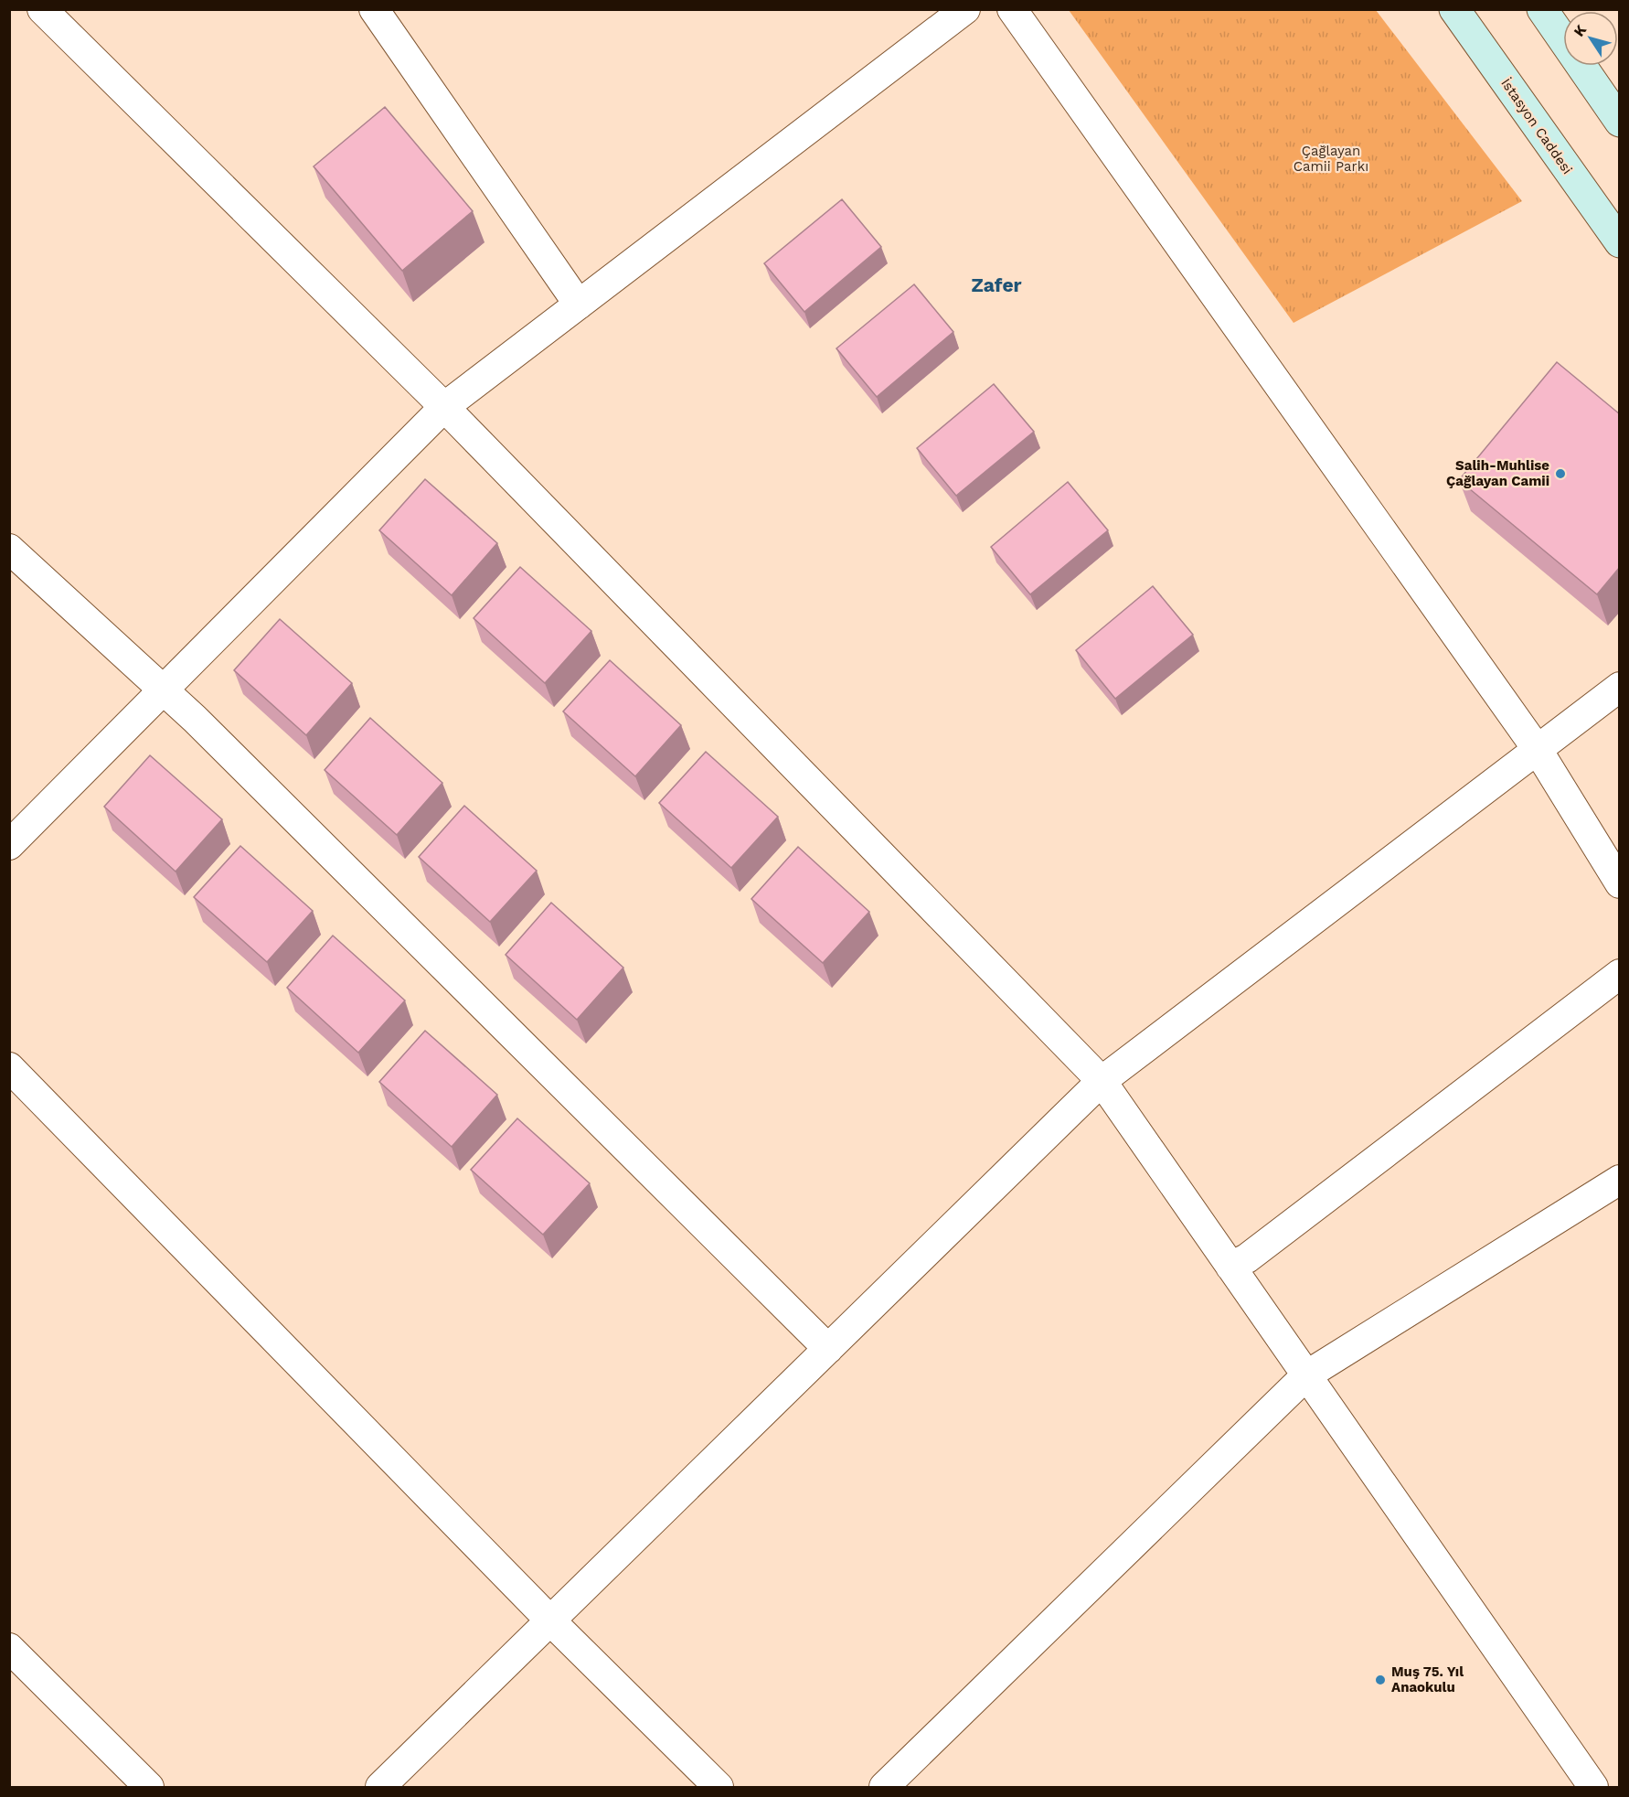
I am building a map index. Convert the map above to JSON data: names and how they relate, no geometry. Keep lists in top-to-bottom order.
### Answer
{
  "streets": {
    "main road": ["İstasyon Caddesi"]
  },
  "districts": ["Zafer"],
  "parks": ["Çağlayan Camii Parkı"],
  "places": ["Salih-Muhlise Çağlayan Camii", "Muş 75. Yıl Anaokulu"],
  "north": "top left"
}
